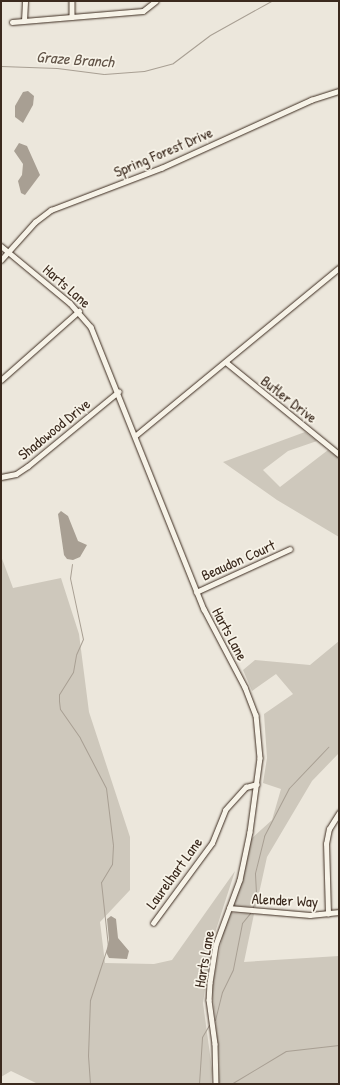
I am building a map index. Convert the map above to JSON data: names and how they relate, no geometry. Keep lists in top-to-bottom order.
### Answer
{
  "streets": {
    "street": [
      "Spring Forest Drive",
      "Harts Lane",
      "Butler Drive",
      "Shadowood Drive",
      "Beaudon Court",
      "Laurelhart Lane",
      "Alender Way"
    ]
  },
  "crossings": [
    ["Spring Forest Drive", "Harts Lane"],
    ["Harts Lane", "Shadowood Drive"],
    ["Harts Lane", "Beaudon Court"],
    ["Harts Lane", "Laurelhart Lane"],
    ["Harts Lane", "Alender Way"]
  ],
  "water": ["Graze Branch"]
}
